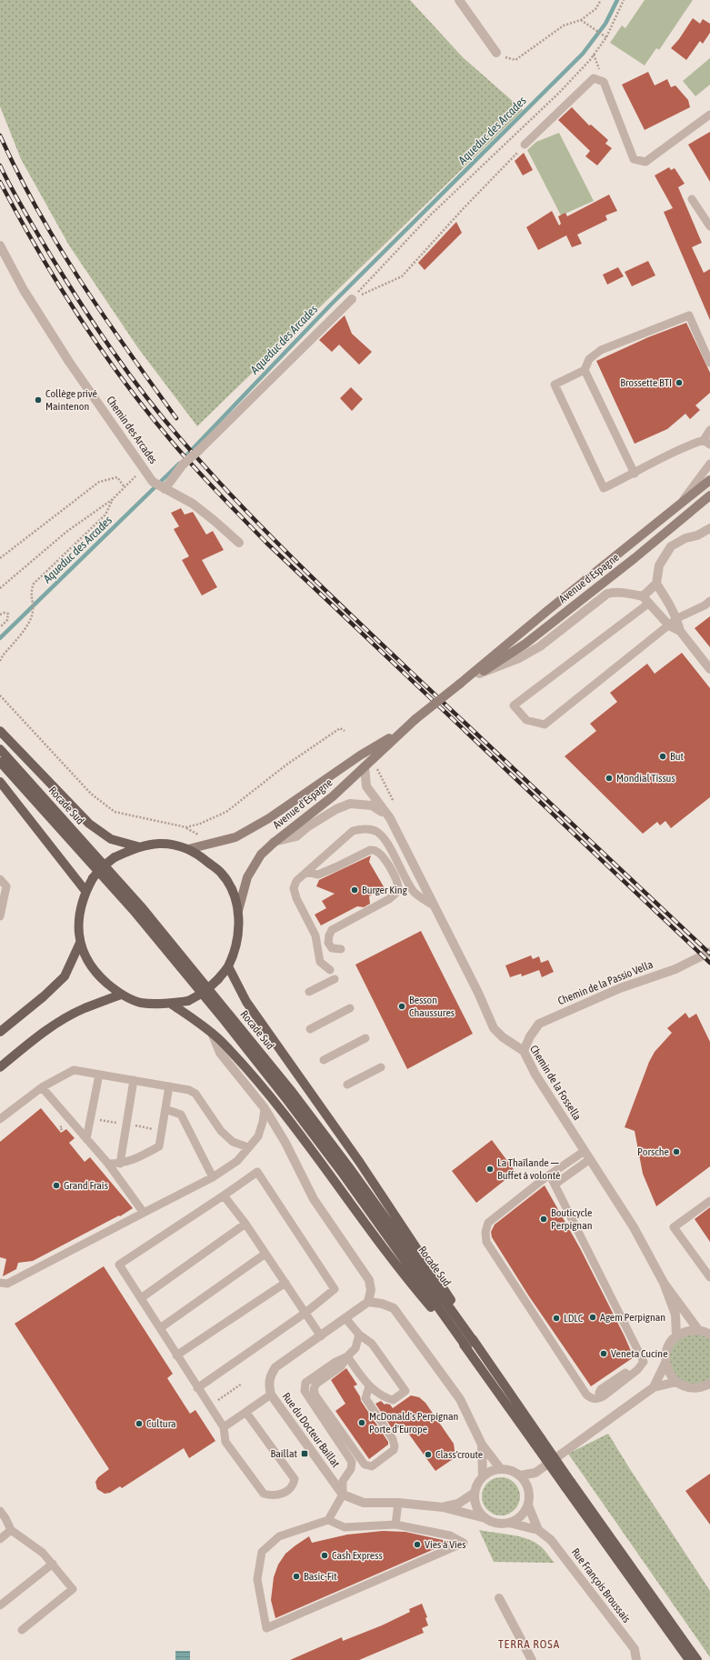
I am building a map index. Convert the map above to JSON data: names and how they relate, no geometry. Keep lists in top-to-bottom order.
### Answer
{
  "streets": {
    "main road": ["Avenue d'Espagne", "Rocade Sud"],
    "street": [
      "Chemin des Arcades",
      "Chemin de la Passio Vella",
      "Chemin de la Fossella",
      "Rue du Docteur Baillat",
      "Rue François Broussais"
    ]
  },
  "crossings": [
    ["Avenue d'Espagne", "Chemin de la Fossella"],
    ["Chemin de la Passio Vella", "Chemin de la Fossella"]
  ],
  "districts": ["TERRA ROSA"],
  "water": ["Aqueduc des Arcades"],
  "places": {
    "other": [
      "Brossette BTI",
      "Collège privé Maintenon",
      "But",
      "Mondial Tissus",
      "Burger King",
      "Besson Chaussures",
      "Porsche",
      "La Thaïlande — Buffet à volonté",
      "Grand Frais",
      "Bouticycle Perpignan",
      "Agem Perpignan",
      "LDLC",
      "Veneta Cucine",
      "McDonald's Perpignan Porte d'Europe",
      "Cultura",
      "Class'croute",
      "Vies à Vies",
      "Cash Express",
      "Basic-Fit"
    ],
    "transit": ["Baillat"]
  }
}
